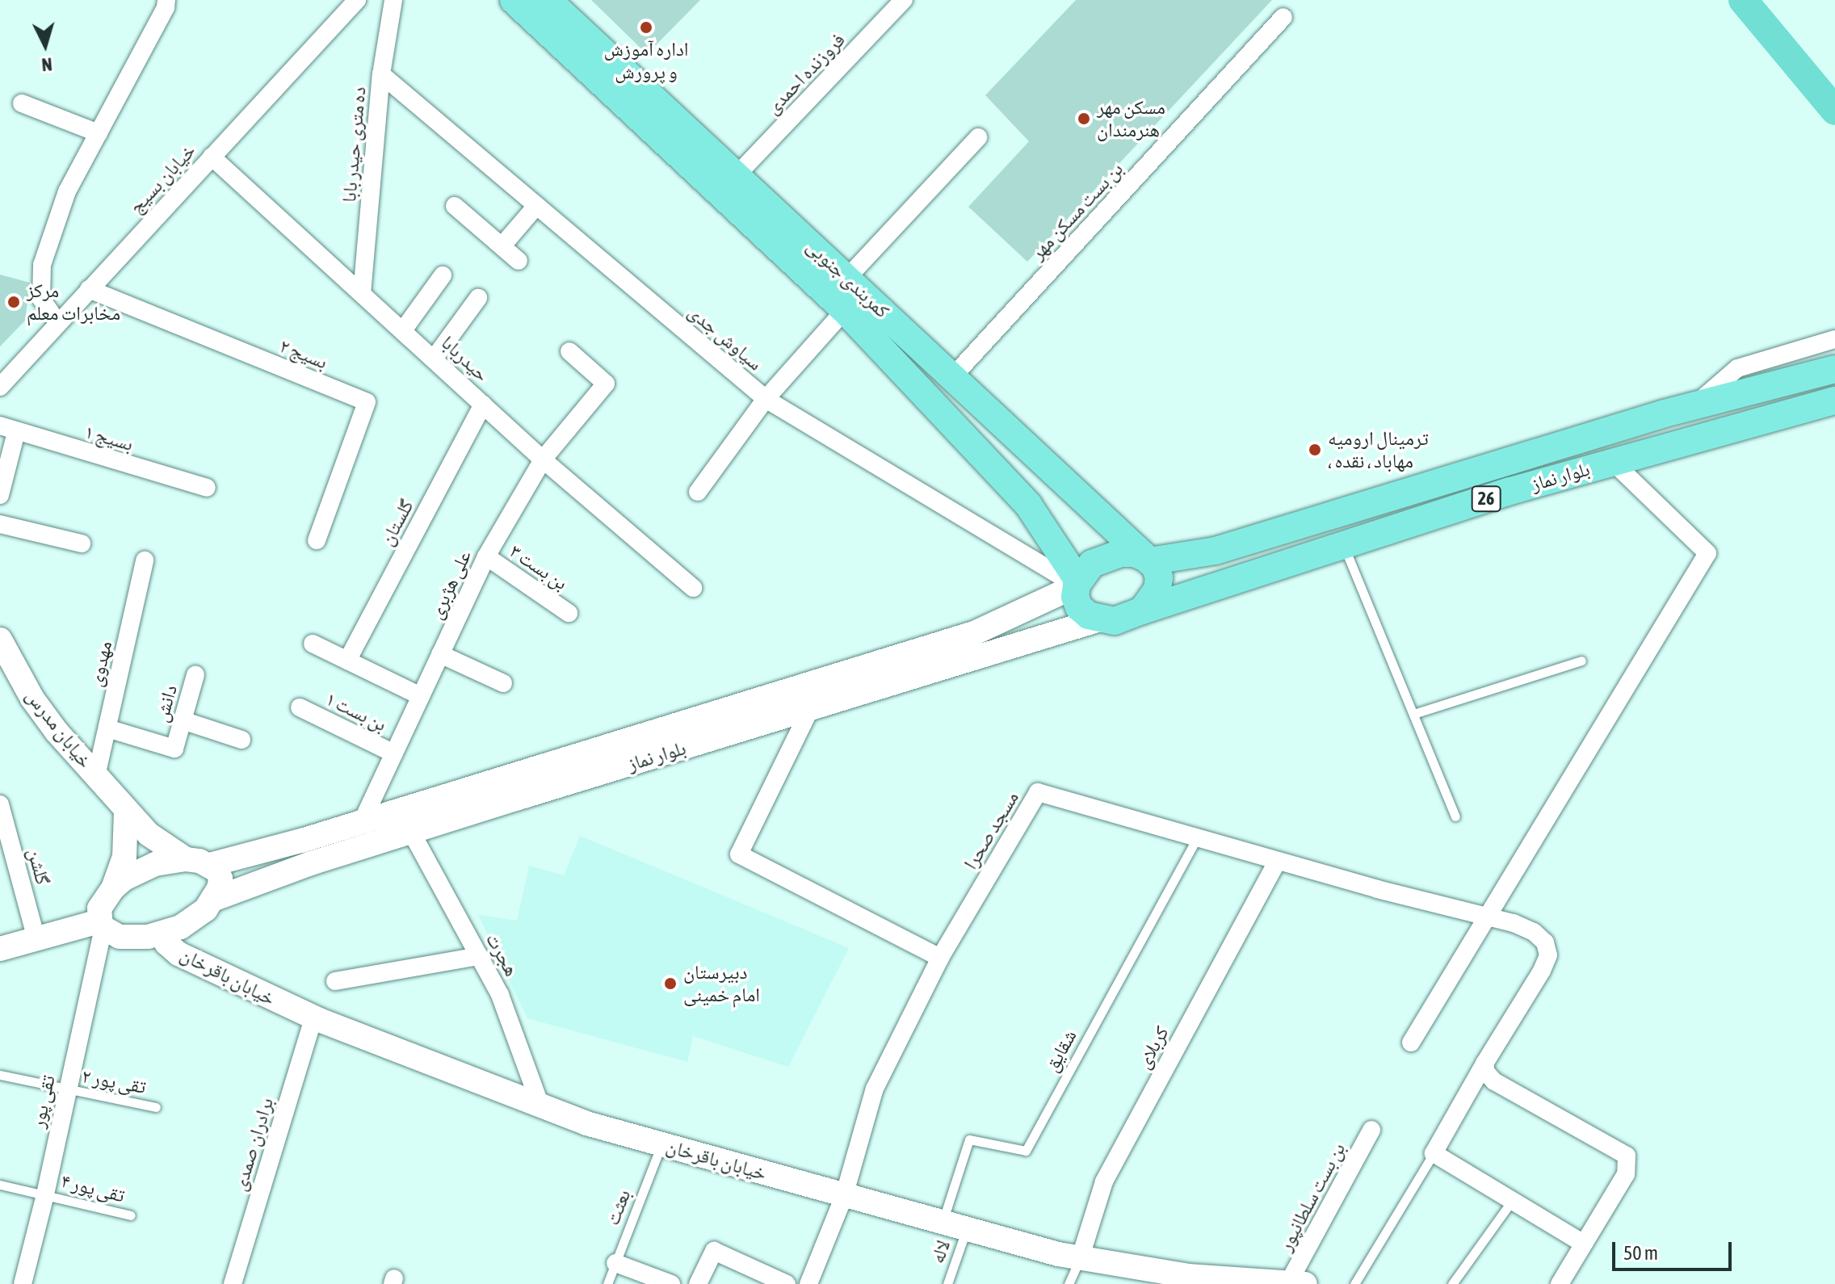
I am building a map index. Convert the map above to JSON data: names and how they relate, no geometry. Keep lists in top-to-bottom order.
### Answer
{
  "streets": {
    "main road": [
      "کمربندی جنوبی",
      "بلوار نماز",
      "26",
      "خیابان مدرس",
      "خیابان باقرخان"
    ],
    "street": [
      "فروزنده احمدی",
      "ده متری حیدر بابا",
      "خیابان بسیج",
      "بن بست مسکن مهر",
      "سیاوش جدی",
      "بسیج ۲",
      "حیدربابا",
      "بسیج ۱",
      "گلستان",
      "بن بست ۳",
      "علی هژبری",
      "مهدوی",
      "دانش",
      "بن بست ۱",
      "مسجد صحرا",
      "گلشن",
      "هجرت",
      "کربلای",
      "تقی پور",
      "برادران صمدی",
      "بن بست سلطانپور"
    ],
    "lane": [
      "شقایق",
      "تقی پور ۲",
      "تقی پور ۴",
      "بعثت",
      "لاله"
    ]
  },
  "crossings": [
    ["فروزنده احمدی", "کمربندی جنوبی"],
    ["ده متری حیدر بابا", "سیاوش جدی"],
    ["ده متری حیدر بابا", "حیدربابا"],
    ["خیابان بسیج", "بسیج ۲"],
    ["خیابان بسیج", "حیدربابا"],
    ["بن بست مسکن مهر", "کمربندی جنوبی"],
    ["کمربندی جنوبی", "سیاوش جدی"],
    ["کمربندی جنوبی", "بلوار نماز"],
    ["کمربندی جنوبی", "26"],
    ["سیاوش جدی", "بلوار نماز"],
    ["سیاوش جدی", "26"],
    ["حیدربابا", "گلستان"],
    ["حیدربابا", "علی هژبری"],
    ["بلوار نماز", "26"],
    ["بلوار نماز", "علی هژبری"],
    ["بلوار نماز", "هجرت"],
    ["26", "خیابان مدرس"],
    ["26", "خیابان باقرخان"],
    ["26", "تقی پور"],
    ["بن بست ۳", "علی هژبری"],
    ["علی هژبری", "بن بست ۱"],
    ["مهدوی", "دانش"],
    ["مهدوی", "خیابان مدرس"],
    ["مسجد صحرا", "کربلای"],
    ["مسجد صحرا", "شقایق"],
    ["هجرت", "خیابان باقرخان"],
    ["خیابان باقرخان", "کربلای"],
    ["خیابان باقرخان", "شقایق"],
    ["خیابان باقرخان", "برادران صمدی"],
    ["خیابان باقرخان", "بن بست سلطانپور"],
    ["خیابان باقرخان", "بعثت"],
    ["خیابان باقرخان", "لاله"],
    ["تقی پور ۲", "تقی پور"],
    ["تقی پور", "تقی پور ۴"]
  ],
  "places": [
    "اداره آموزش و پرورش",
    "مسکن مهر هنرمندان",
    "مرکز مخابرات معلم",
    "ترمینال ارومیه ، مهاباد ، نقده",
    "دبیرستان امام خمینی"
  ],
  "scale_bar": "50 m",
  "north": "bottom"
}
